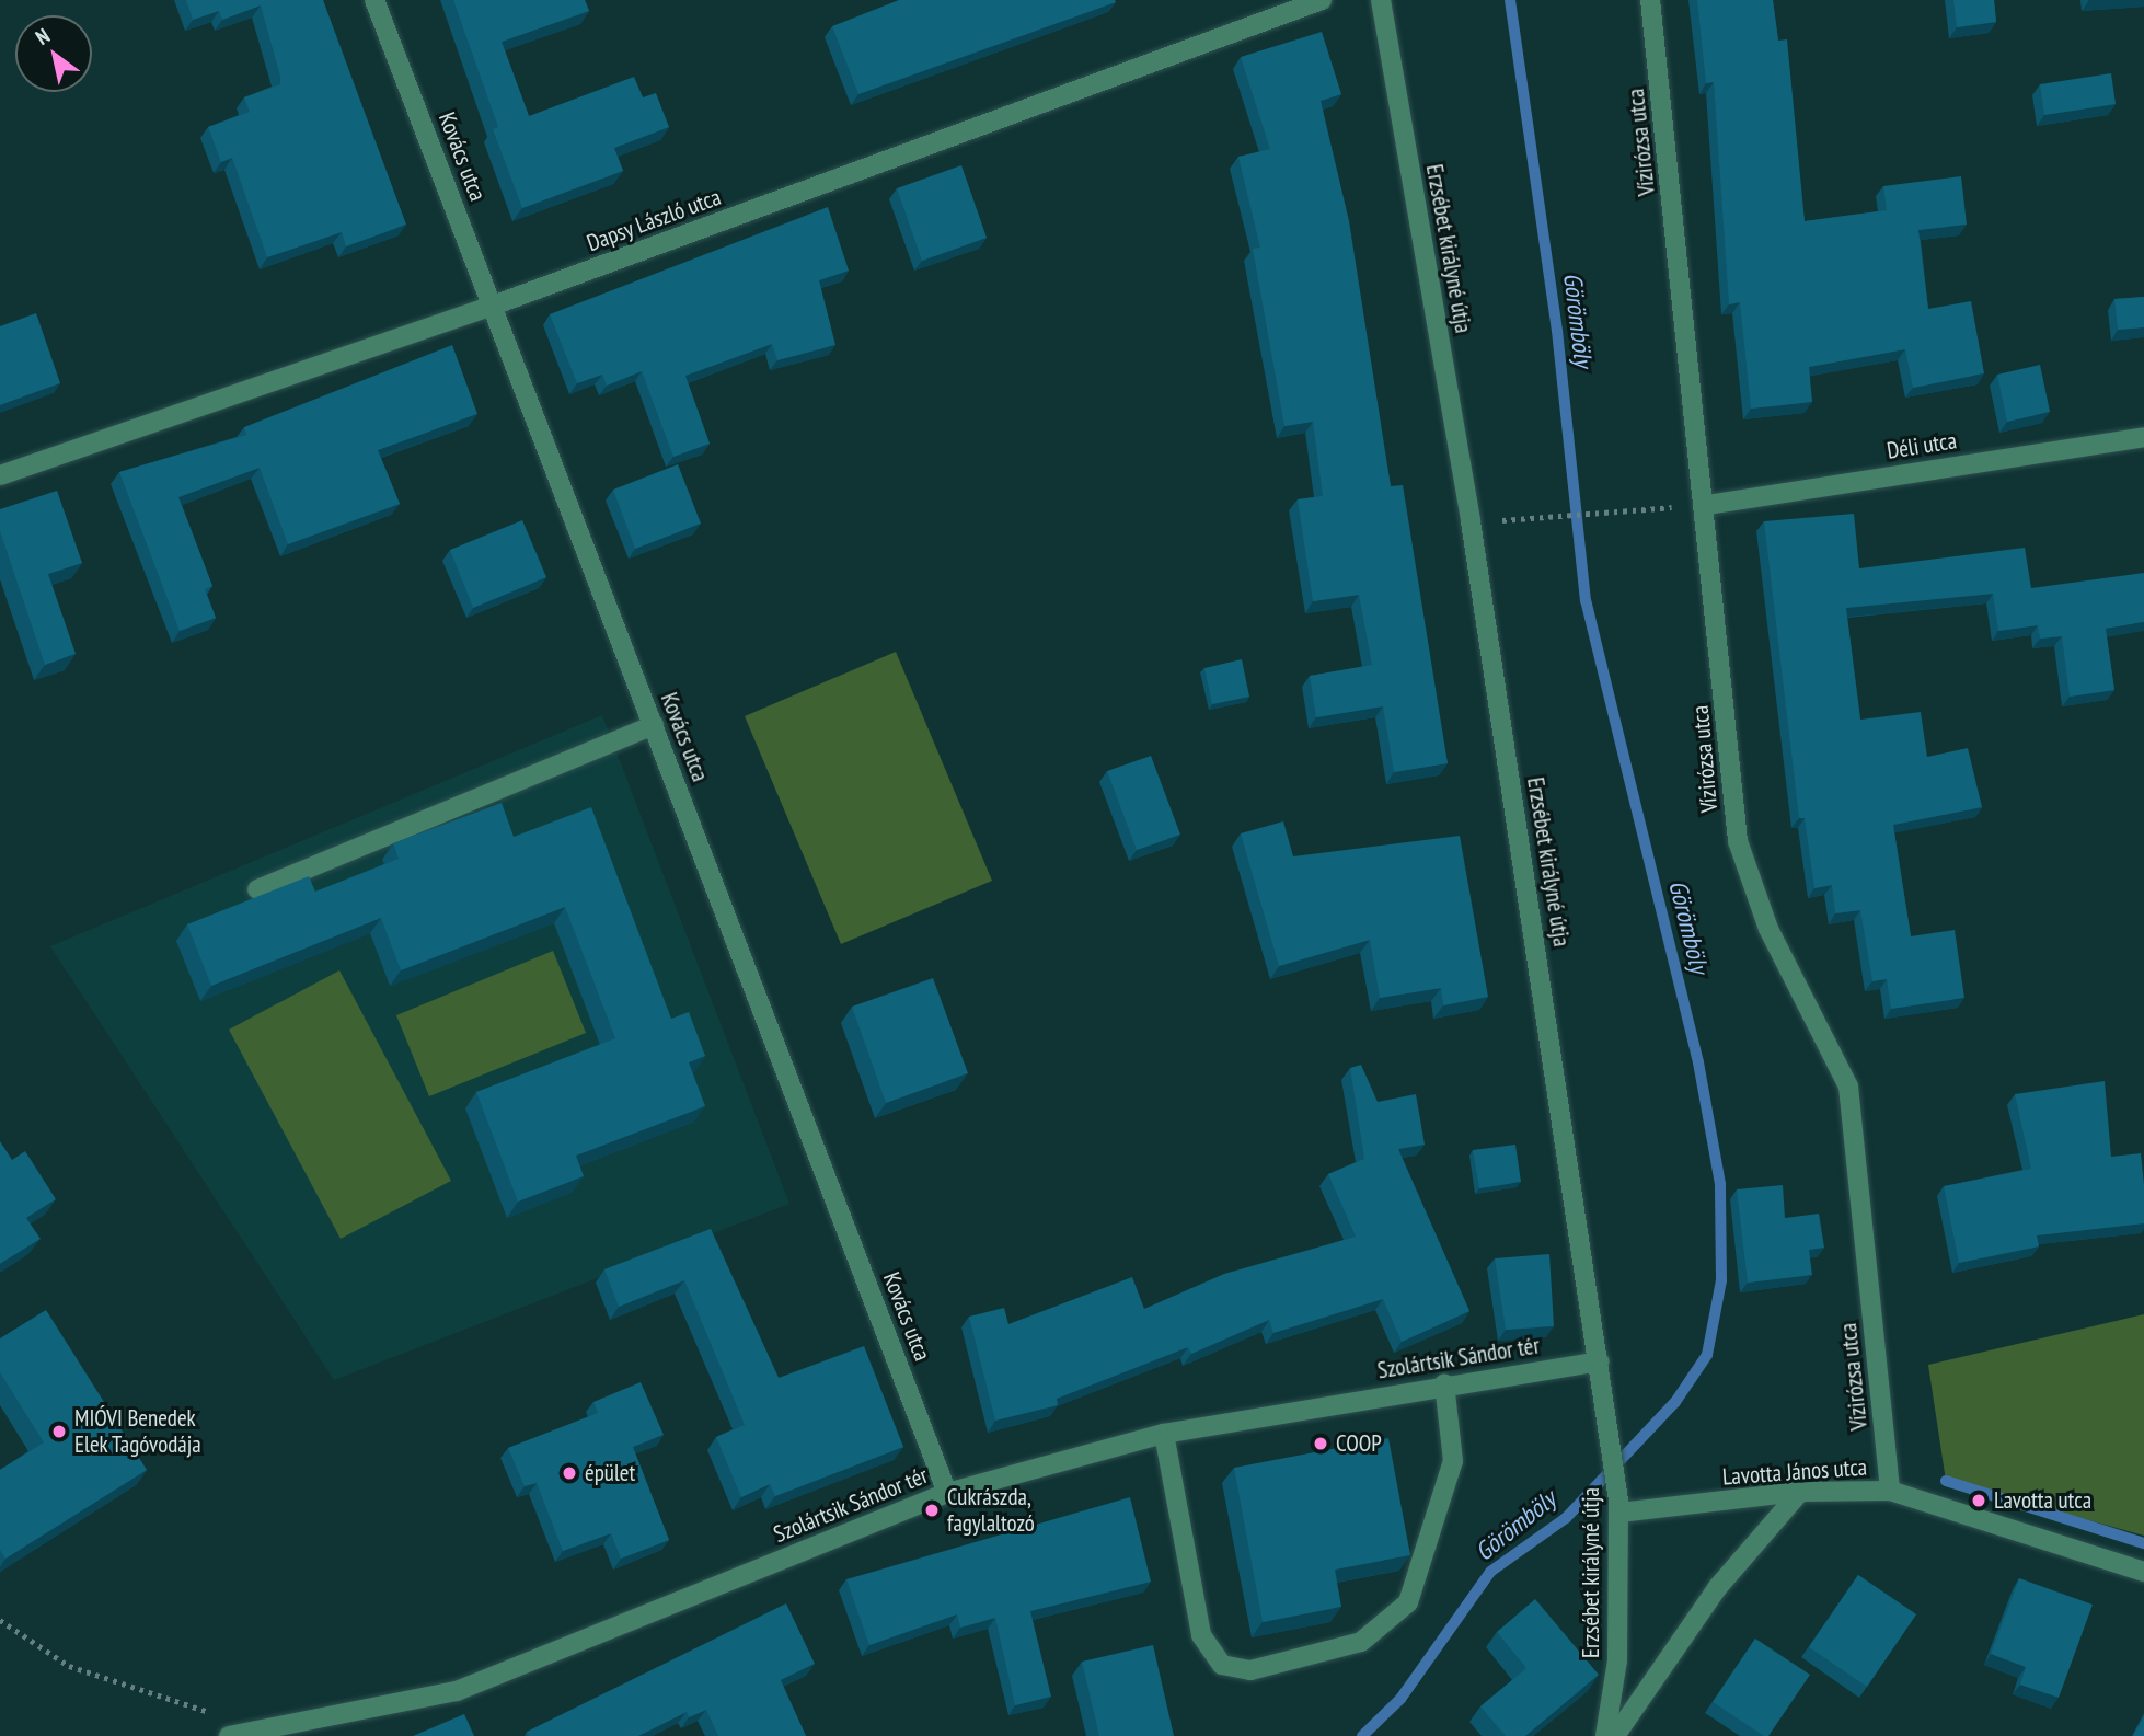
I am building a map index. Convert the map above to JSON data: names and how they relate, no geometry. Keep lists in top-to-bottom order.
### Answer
{
  "streets": {
    "street": [
      "Vízirózsa utca",
      "Kovács utca",
      "Dapsy László utca",
      "Erzsébet királyné útja",
      "Déli utca",
      "Szolártsik Sándor tér",
      "Lavotta János utca"
    ]
  },
  "crossings": [
    ["Vízirózsa utca", "Déli utca"],
    ["Vízirózsa utca", "Lavotta János utca"],
    ["Kovács utca", "Dapsy László utca"],
    ["Kovács utca", "Szolártsik Sándor tér"],
    ["Erzsébet királyné útja", "Szolártsik Sándor tér"],
    ["Erzsébet királyné útja", "Lavotta János utca"]
  ],
  "water": ["Görömböly"],
  "places": [
    "MIÓVI Benedek Elek Tagóvodája",
    "COOP",
    "épület",
    "Lavotta utca",
    "Cukrászda, fagylaltozó"
  ],
  "north": "top left"
}
